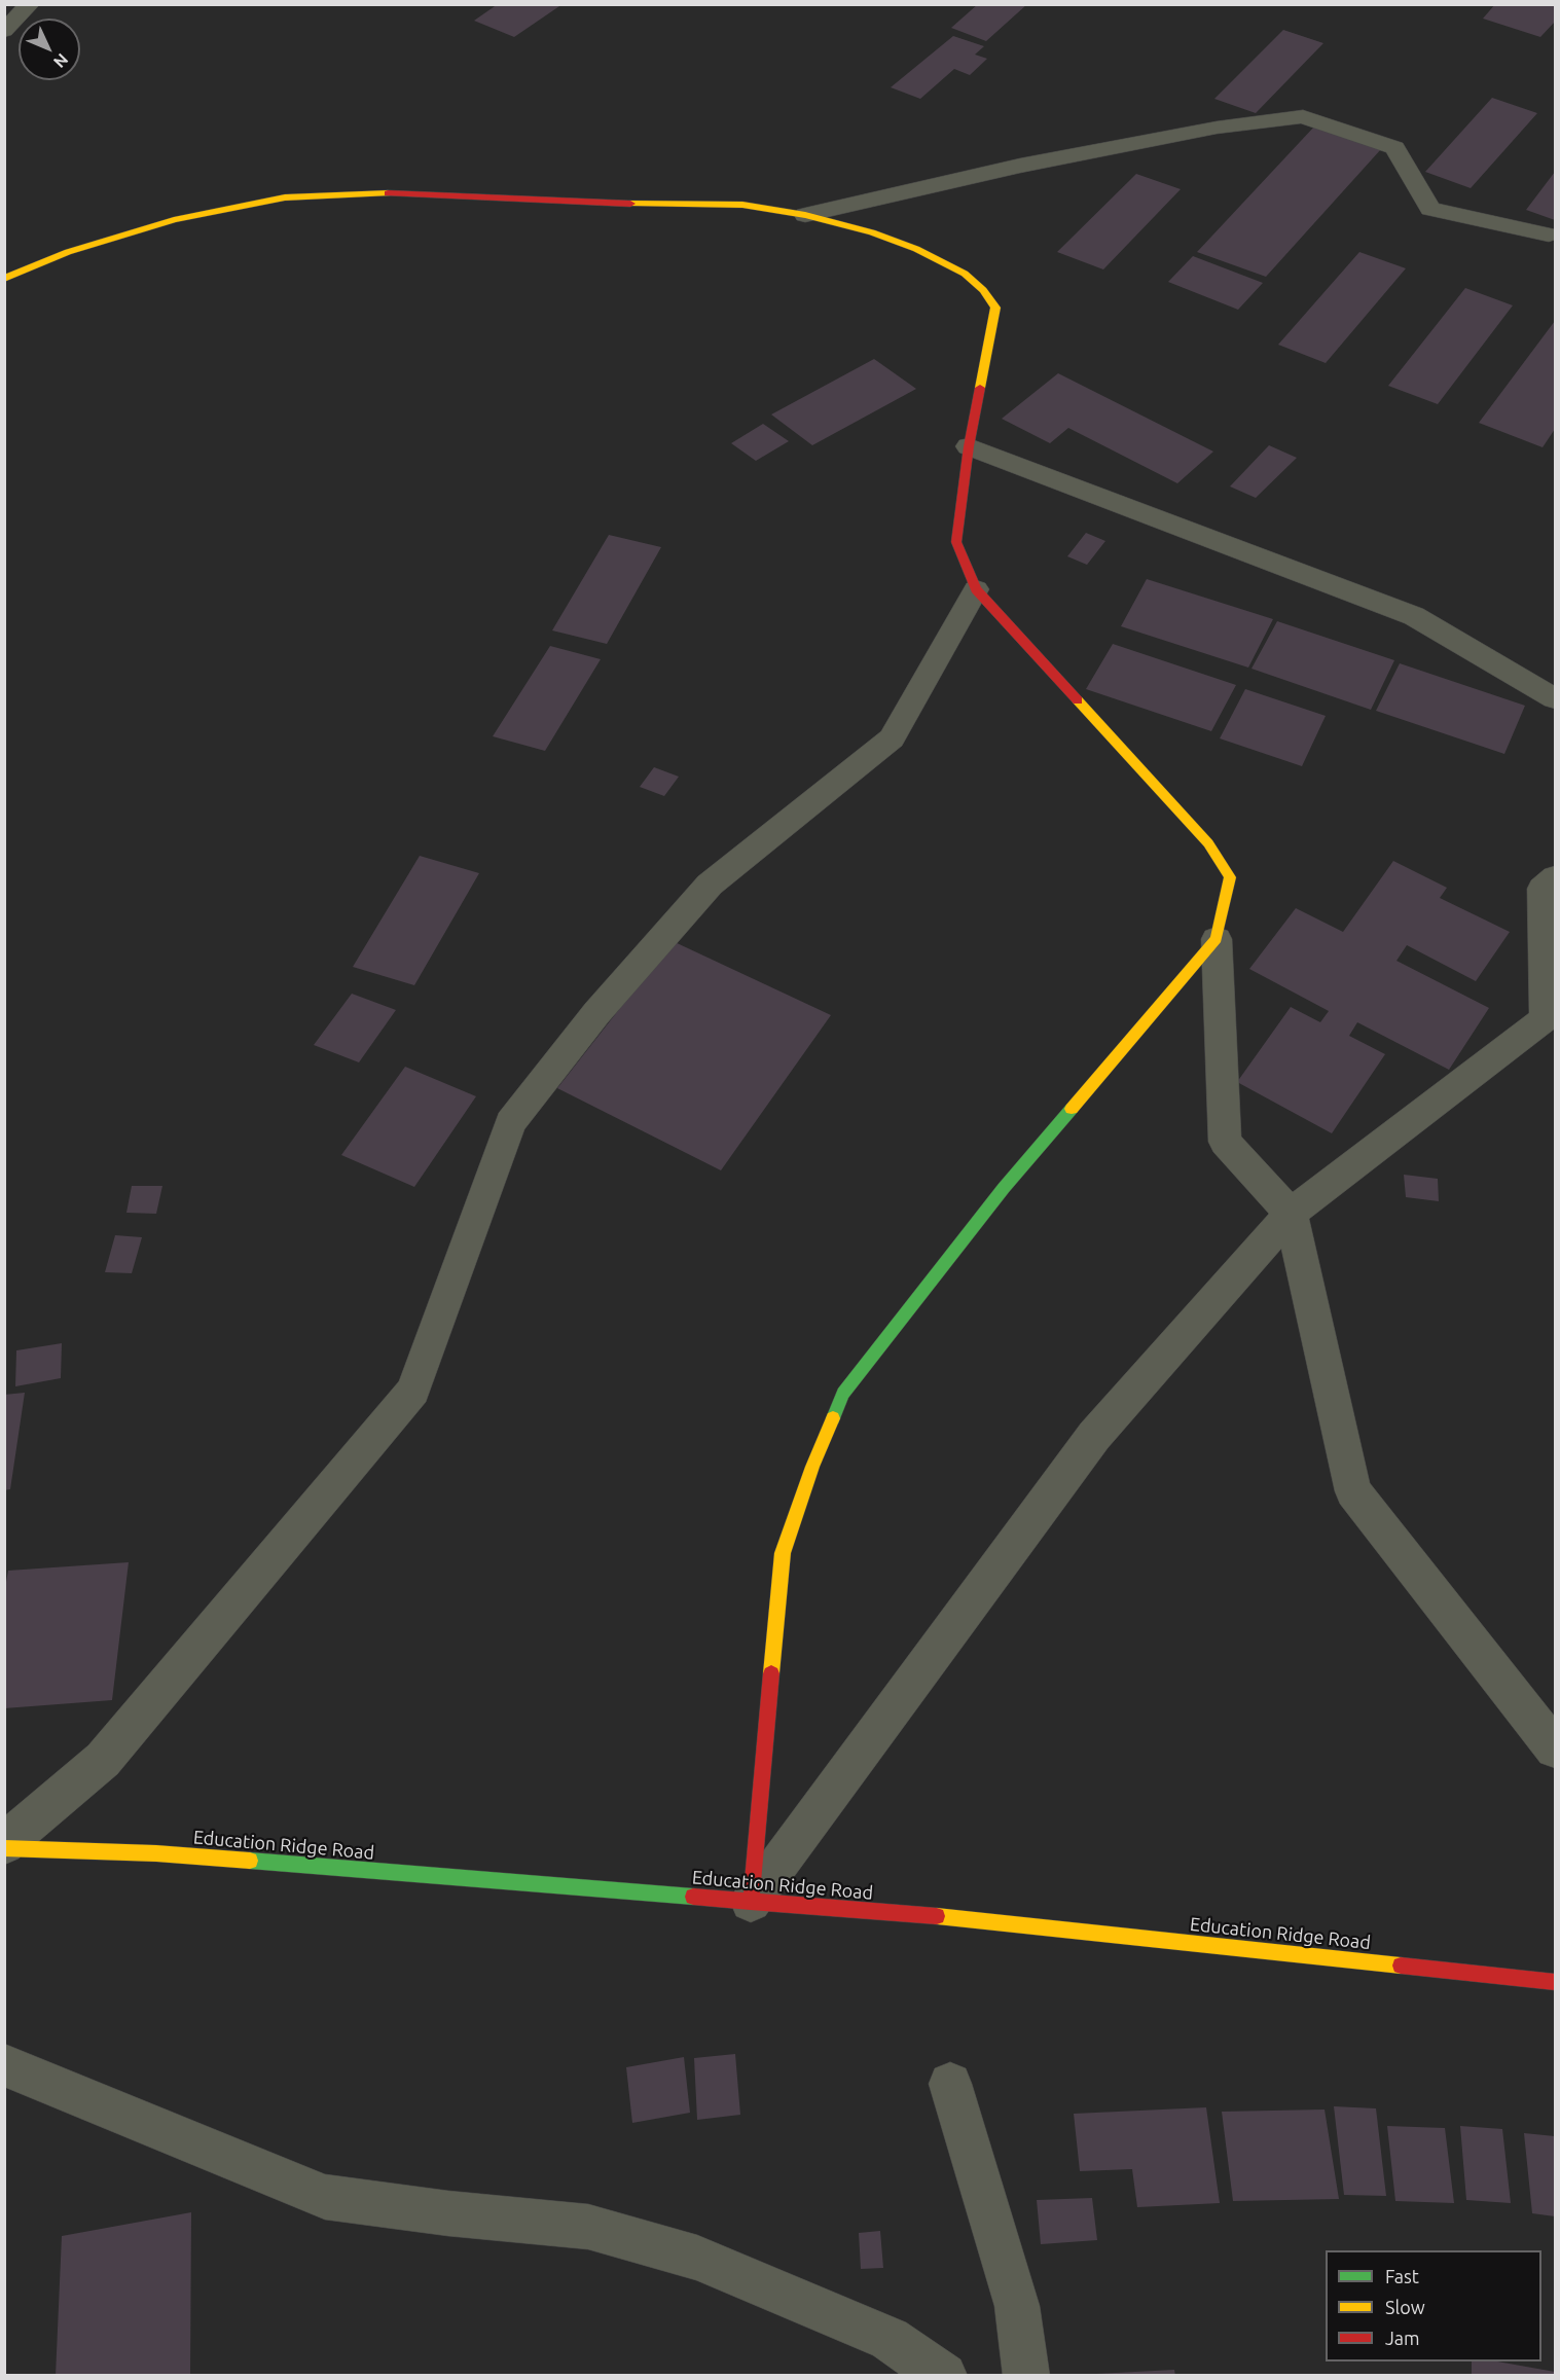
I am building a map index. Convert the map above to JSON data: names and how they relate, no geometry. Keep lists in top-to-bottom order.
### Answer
{
  "streets": {
    "street": ["Education Ridge Road"]
  },
  "legend": ["Fast", "Slow", "Jam"],
  "north": "bottom right"
}
